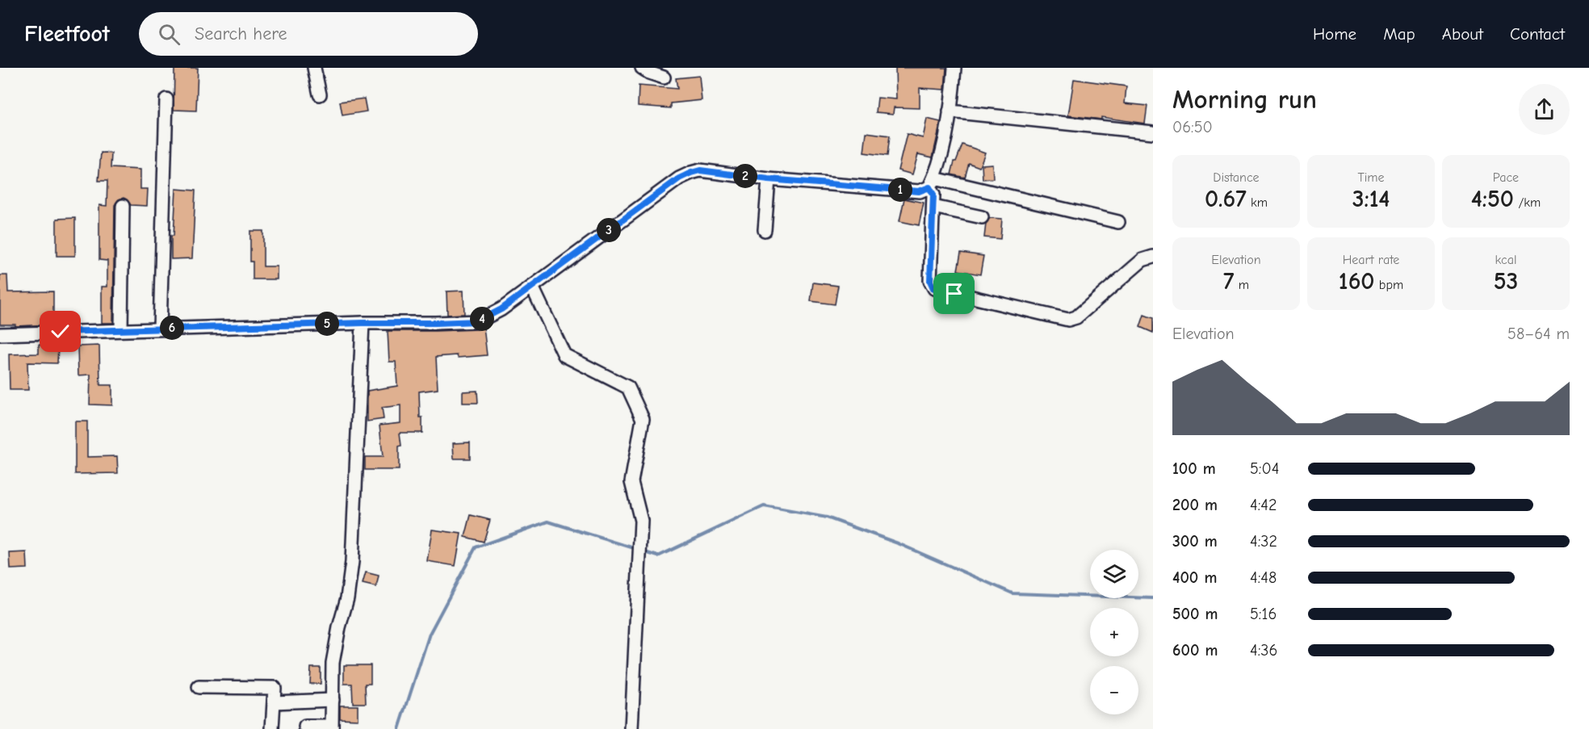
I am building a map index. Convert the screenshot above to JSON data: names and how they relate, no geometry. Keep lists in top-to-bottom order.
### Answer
{
  "page": {
    "header": "Fleetfoot",
    "search": "Search here",
    "nav": [
      "Home",
      "Map",
      "About",
      "Contact"
    ],
    "heading": ["Morning run", "06:50"],
    "stats": [
      ["Distance", "0.67 km"],
      ["Time", "3:14"],
      ["Pace", "4:50 /km"],
      ["Elevation", "7 m"],
      ["Heart rate", "160 bpm"],
      ["kcal", "53"]
    ],
    "pins": [
      "2",
      "1",
      "3",
      "4",
      "5",
      "6"
    ],
    "chart": ["Elevation", "58–64 m"],
    "list": [
      {
        "name": "100 m",
        "note": "5:04"
      },
      {
        "name": "200 m",
        "note": "4:42"
      },
      {
        "name": "300 m",
        "note": "4:32"
      },
      {
        "name": "400 m",
        "note": "4:48"
      },
      {
        "name": "500 m",
        "note": "5:16"
      },
      {
        "name": "600 m",
        "note": "4:36"
      }
    ],
    "map_buttons": ["+", "−"]
  }
}
